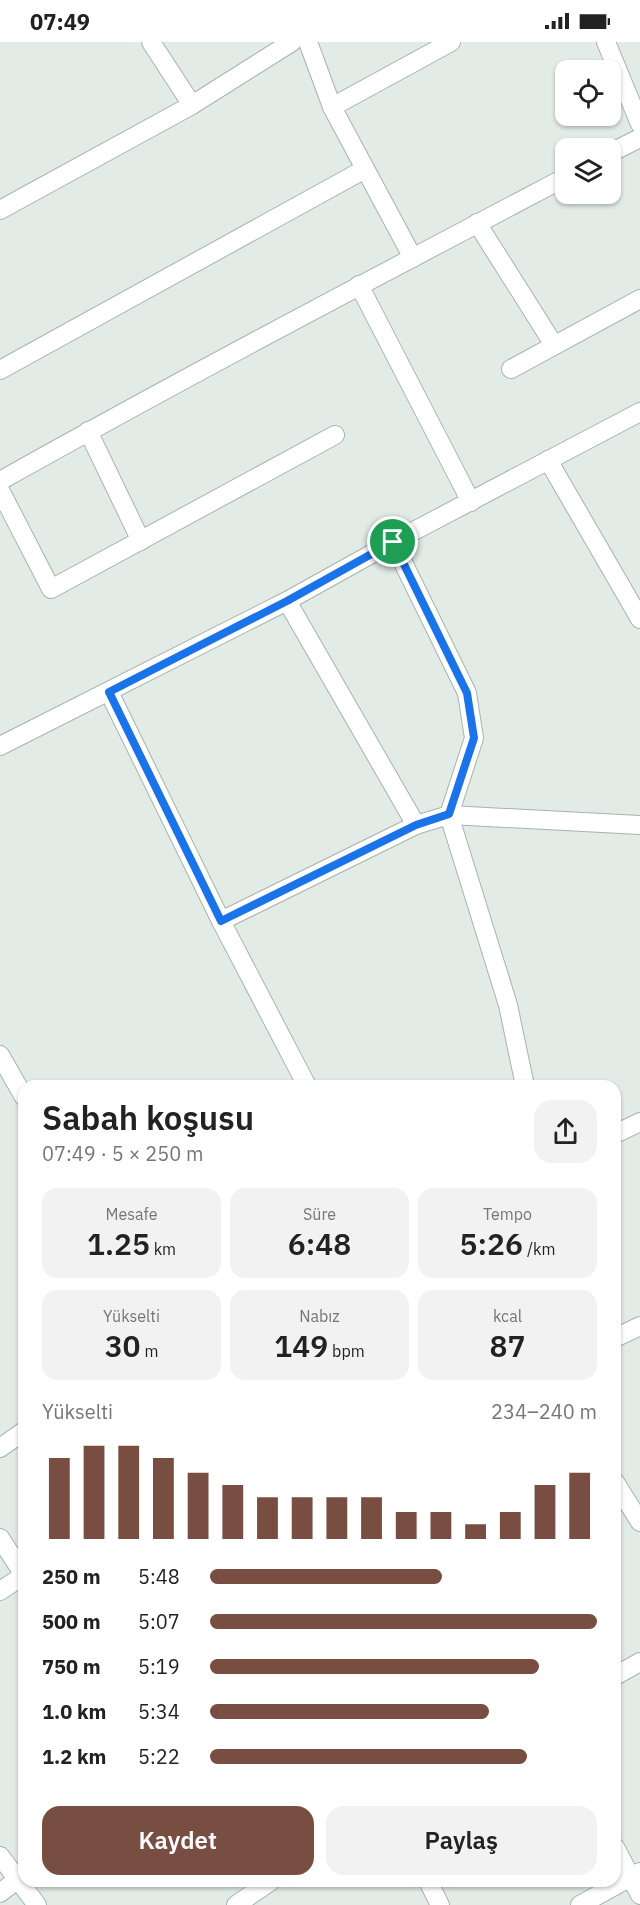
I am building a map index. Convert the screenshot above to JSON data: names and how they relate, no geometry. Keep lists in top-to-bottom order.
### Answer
{
  "page": {
    "status": "07:49",
    "heading": ["Sabah koşusu", "07:49 · 5 × 250 m"],
    "stats": [
      ["Mesafe", "1.25 km"],
      ["Süre", "6:48"],
      ["Tempo", "5:26 /km"],
      ["Yükselti", "30 m"],
      ["Nabız", "149 bpm"],
      ["kcal", "87"]
    ],
    "chart": ["Yükselti", "234–240 m"],
    "list": [
      {
        "name": "250 m",
        "note": "5:48"
      },
      {
        "name": "500 m",
        "note": "5:07"
      },
      {
        "name": "750 m",
        "note": "5:19"
      },
      {
        "name": "1.0 km",
        "note": "5:34"
      },
      {
        "name": "1.2 km",
        "note": "5:22"
      }
    ],
    "buttons": ["Kaydet", "Paylaş"]
  }
}
